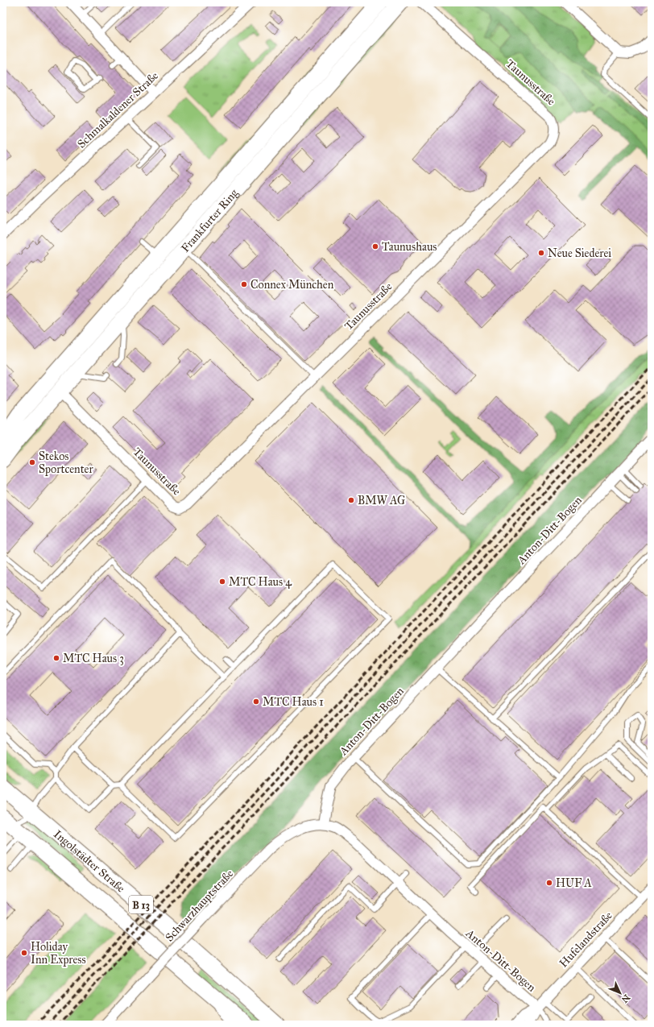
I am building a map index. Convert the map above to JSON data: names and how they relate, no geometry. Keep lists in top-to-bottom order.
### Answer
{
  "streets": {
    "main road": ["Frankfurter Ring", "Ingolstädter Straße", "B 13"],
    "street": [
      "Taunusstraße",
      "Schmalkaldener Straße",
      "Anton-Ditt-Bogen",
      "Schwarzhauptstraße",
      "Hufelandstraße"
    ]
  },
  "crossings": [
    ["Taunusstraße", "Frankfurter Ring"],
    ["Anton-Ditt-Bogen", "Schwarzhauptstraße"],
    ["Anton-Ditt-Bogen", "Hufelandstraße"]
  ],
  "places": [
    "Taunushaus",
    "Neue Siederei",
    "Connex München",
    "Stekos Sportcenter",
    "BMW AG",
    "MTC Haus 4",
    "MTC Haus 3",
    "MTC Haus 1",
    "HUF A",
    "Holiday Inn Express"
  ],
  "north": "bottom right"
}
